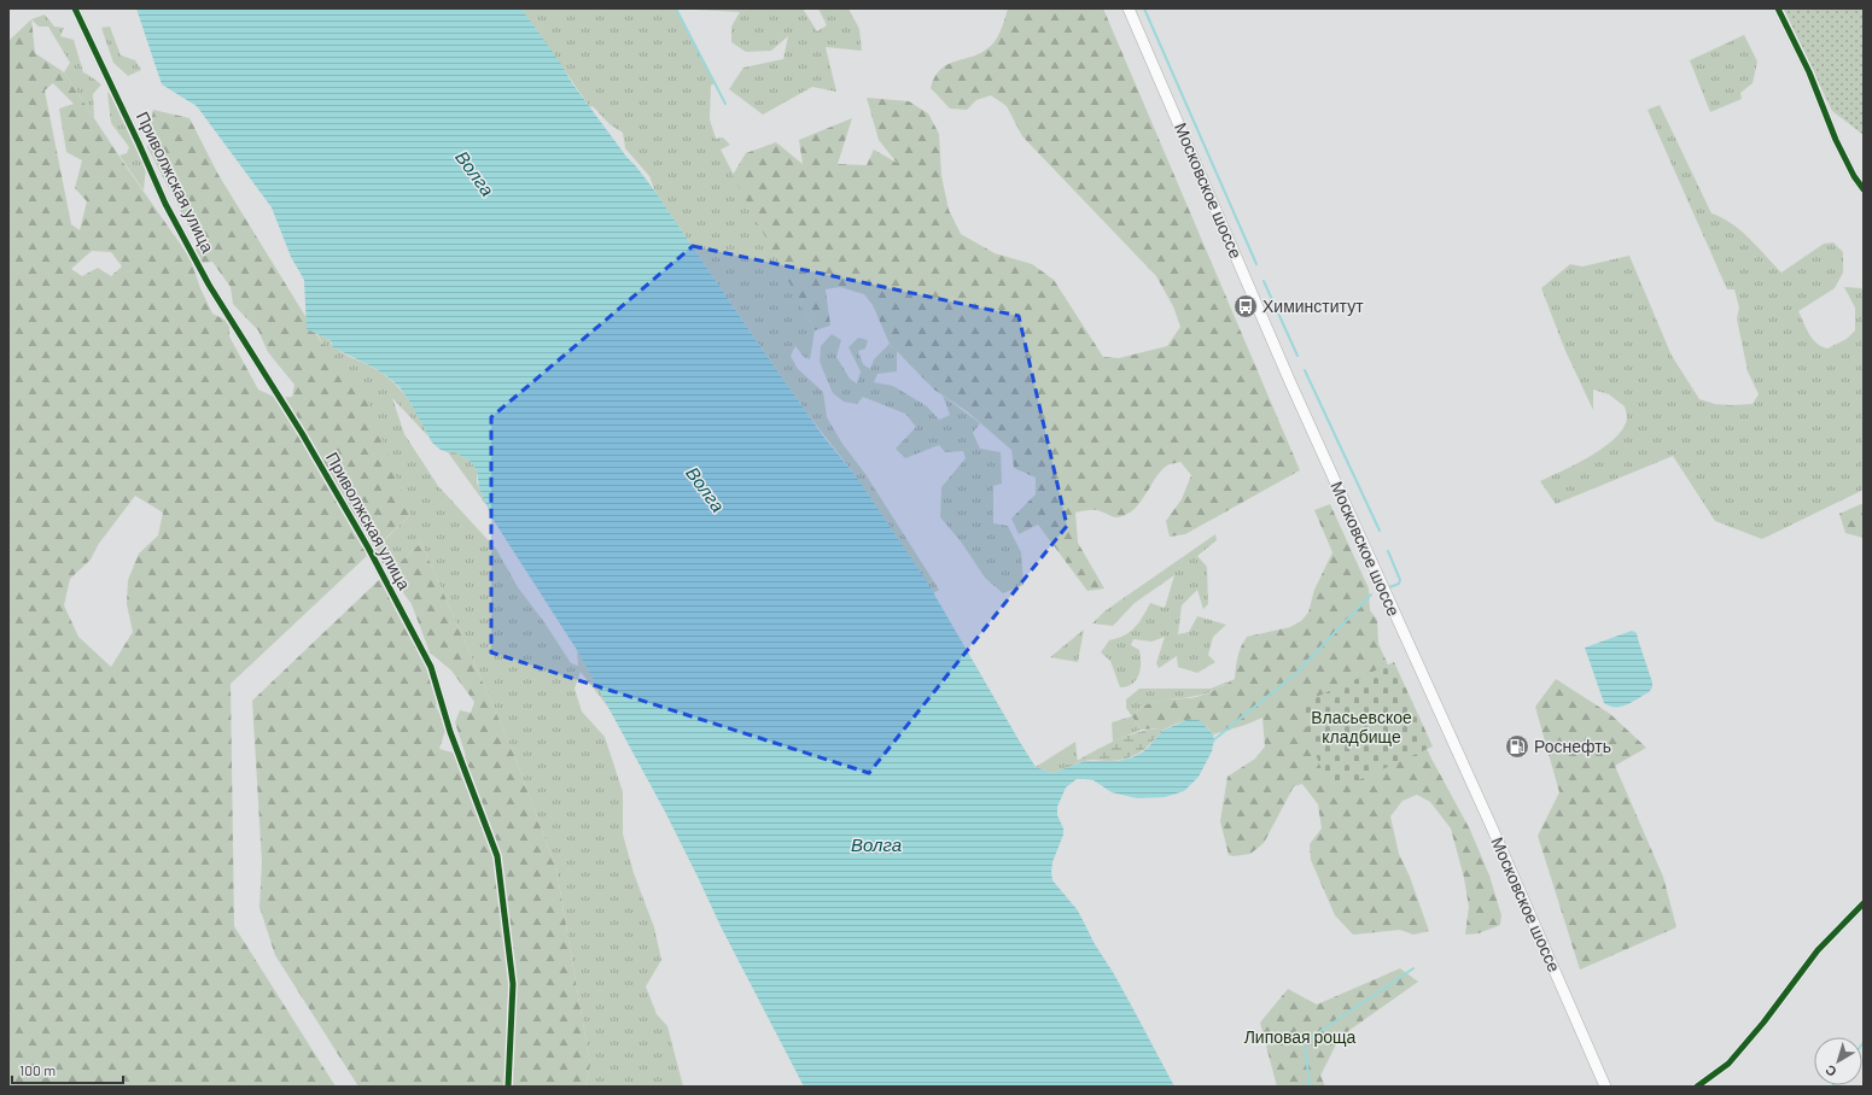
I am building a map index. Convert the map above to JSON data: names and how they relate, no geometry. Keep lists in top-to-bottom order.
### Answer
{
  "streets": {
    "main road": ["Московское шоссе"],
    "street": ["Приволжская улица"]
  },
  "water": ["Волга"],
  "parks": ["Власьевское кладбище", "Липовая роща"],
  "places": {
    "bus stop": ["Химинститут"],
    "fuel station": ["Роснефть"]
  },
  "scale_bar": "100 m",
  "north": "bottom left"
}
